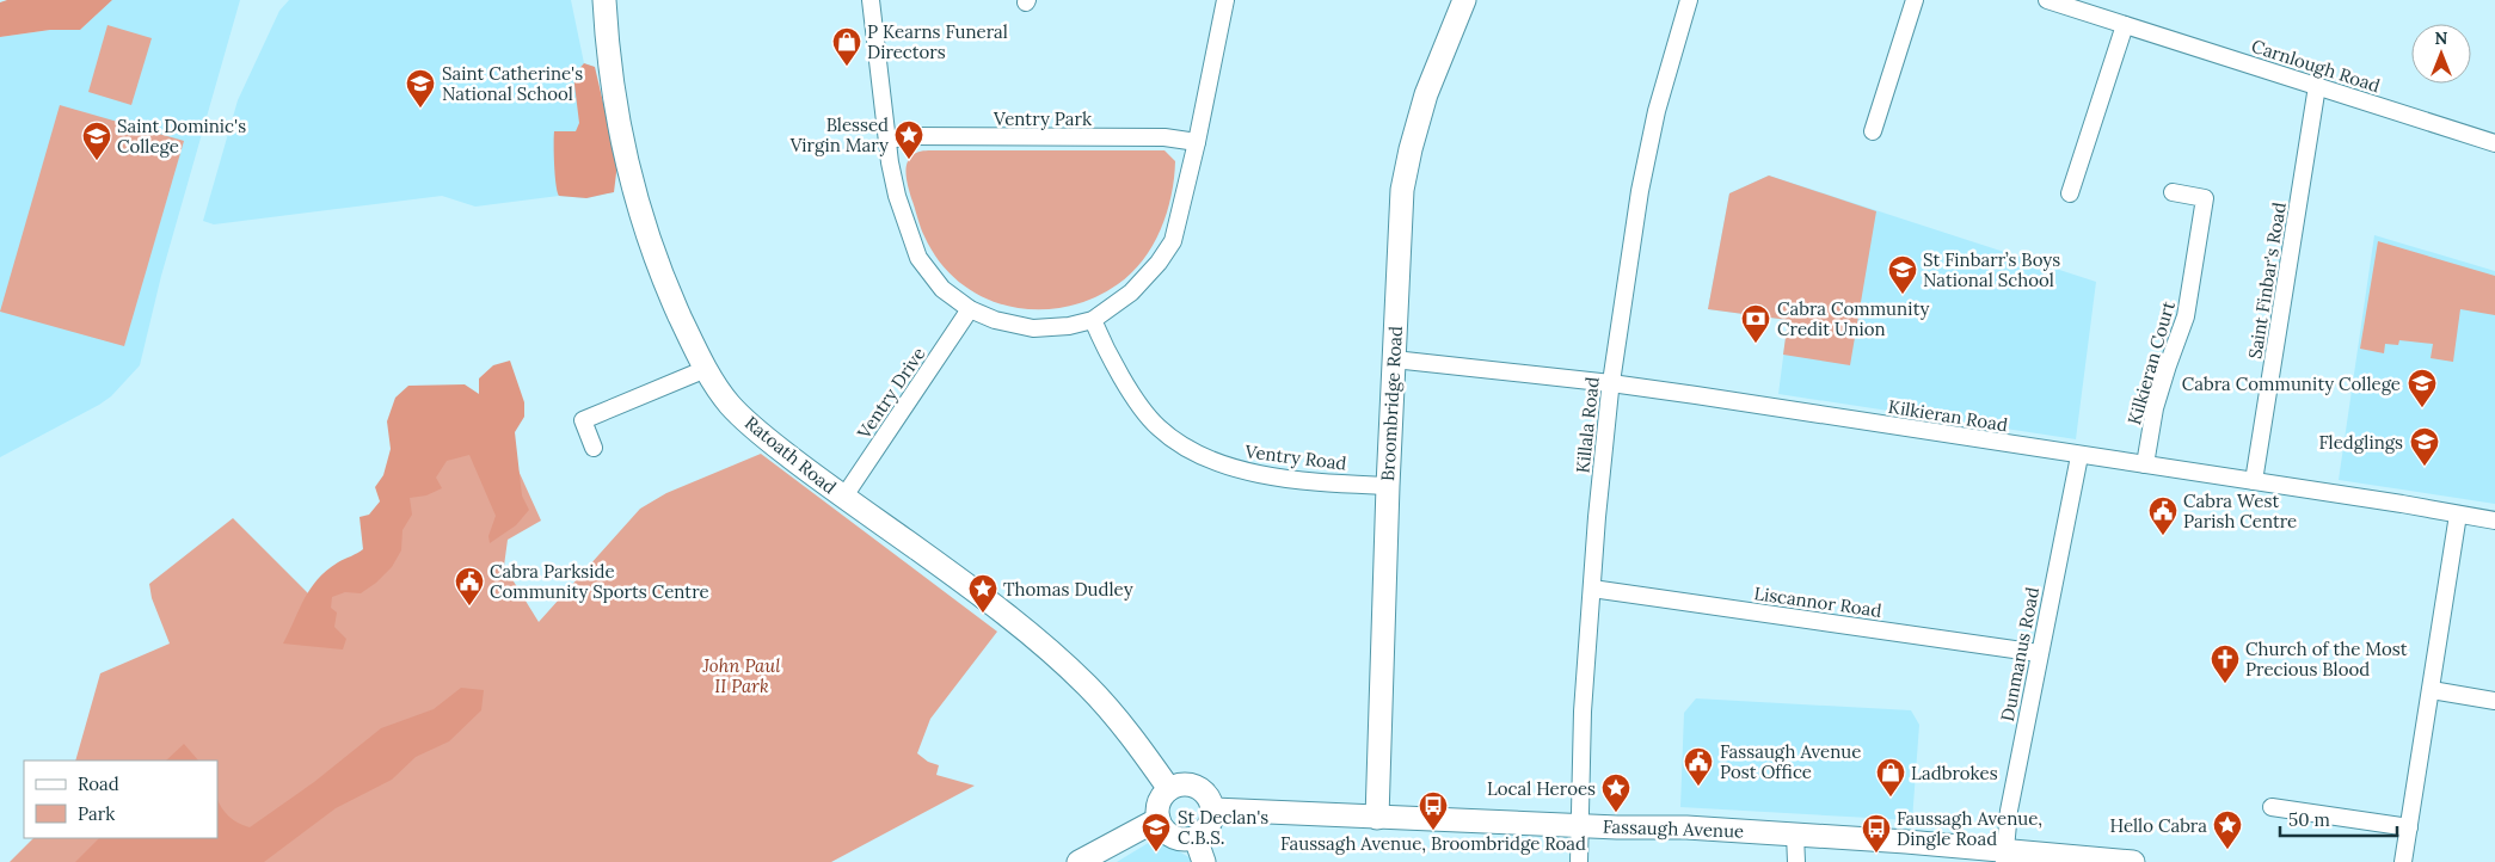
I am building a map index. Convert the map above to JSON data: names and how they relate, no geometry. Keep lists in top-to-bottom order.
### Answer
{
  "streets": {
    "street": [
      "Carnlough Road",
      "Ventry Park",
      "Saint Finbar's Road",
      "Kilkieran Court",
      "Ventry Drive",
      "Broombridge Road",
      "Kilkieran Road",
      "Killala Road",
      "Ratoath Road",
      "Ventry Road",
      "Liscannor Road",
      "Dunmanus Road",
      "Fassaugh Avenue"
    ]
  },
  "crossings": [
    ["Carnlough Road", "Saint Finbar's Road"],
    ["Saint Finbar's Road", "Kilkieran Road"],
    ["Kilkieran Court", "Kilkieran Road"],
    ["Ventry Drive", "Ratoath Road"],
    ["Broombridge Road", "Kilkieran Road"],
    ["Broombridge Road", "Ventry Road"],
    ["Broombridge Road", "Fassaugh Avenue"],
    ["Kilkieran Road", "Killala Road"],
    ["Kilkieran Road", "Dunmanus Road"],
    ["Killala Road", "Liscannor Road"],
    ["Killala Road", "Fassaugh Avenue"],
    ["Ratoath Road", "Fassaugh Avenue"],
    ["Liscannor Road", "Dunmanus Road"],
    ["Dunmanus Road", "Fassaugh Avenue"]
  ],
  "parks": ["John Paul II Park"],
  "places": {
    "shop": ["P Kearns Funeral Directors", "Ladbrokes"],
    "school or university": [
      "Saint Catherine's National School",
      "Saint Dominic's College",
      "St Finbarr’s Boys National School",
      "Cabra Community College",
      "Fledglings",
      "St Declan's C.B.S."
    ],
    "place": [
      "Blessed Virgin Mary",
      "Thomas Dudley",
      "Local Heroes",
      "Hello Cabra"
    ],
    "bank": ["Cabra Community Credit Union"],
    "public building": ["Cabra West Parish Centre", "Cabra Parkside Community Sports Centre", "Fassaugh Avenue Post Office"],
    "church": ["Church of the Most Precious Blood"],
    "bus stop": ["Faussagh Avenue, Broombridge Road", "Faussagh Avenue, Dingle Road"]
  },
  "legend": ["Road", "Park"],
  "scale_bar": "50 m",
  "north": "top"
}
